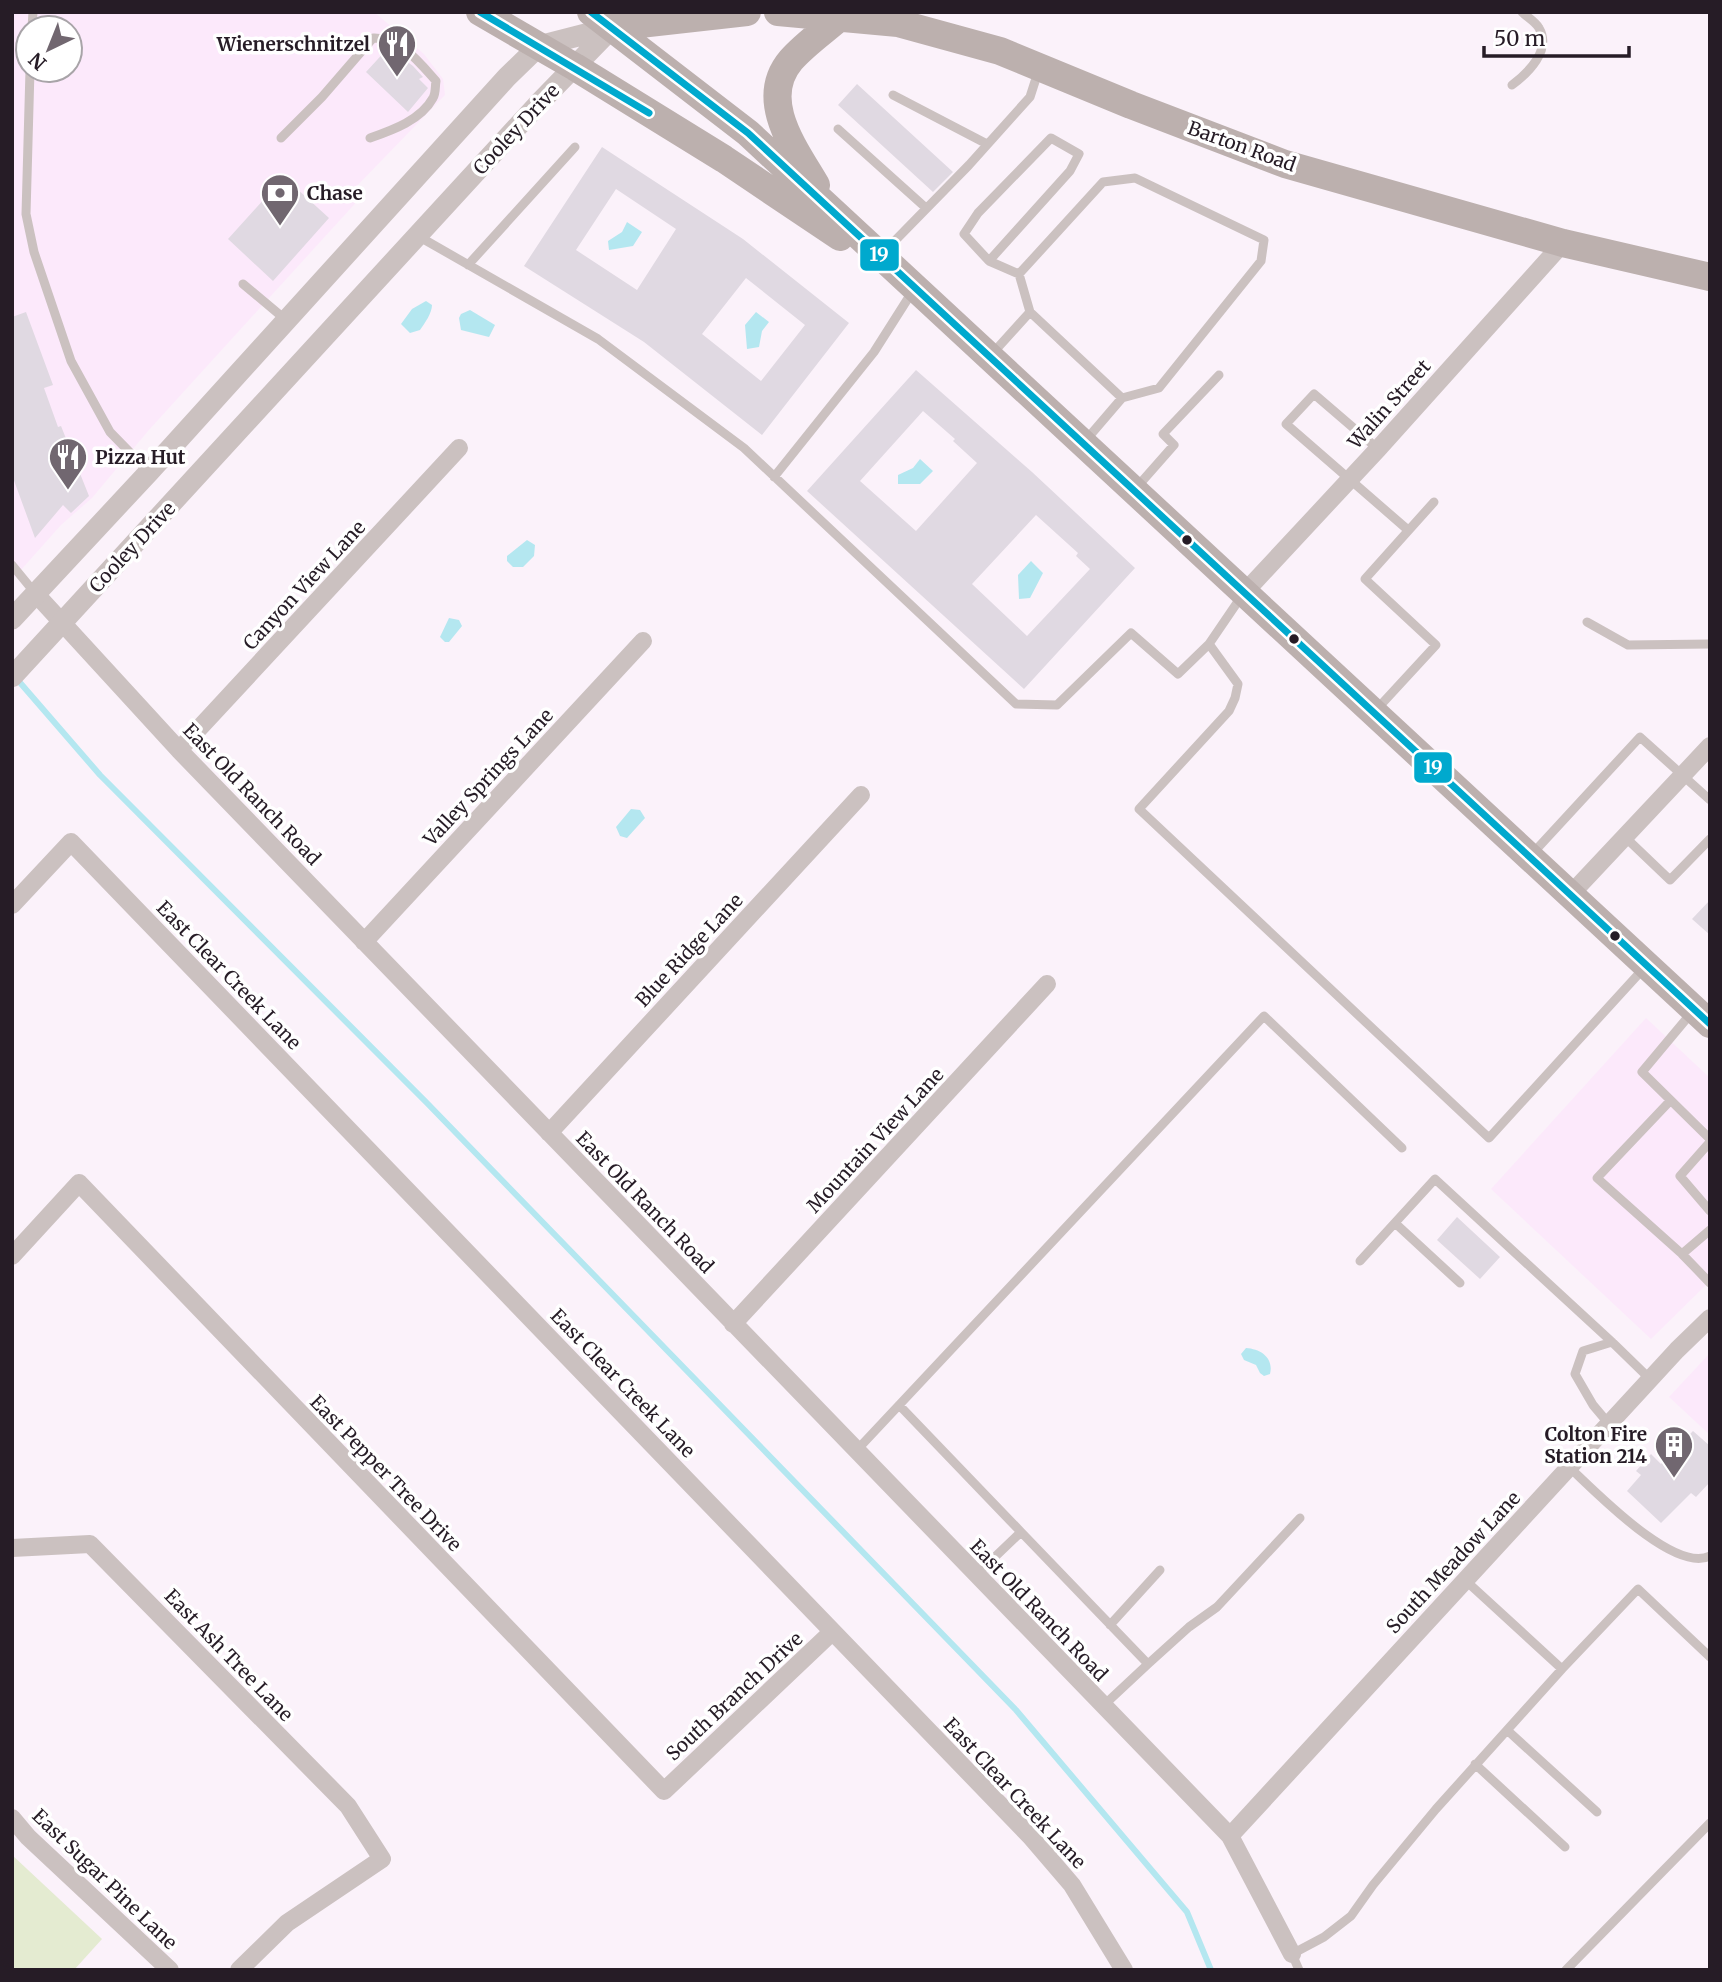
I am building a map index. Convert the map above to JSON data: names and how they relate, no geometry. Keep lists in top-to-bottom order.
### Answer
{
  "streets": {
    "main road": ["Barton Road"],
    "street": [
      "Cooley Drive",
      "Walin Street",
      "Canyon View Lane",
      "Valley Springs Lane",
      "East Old Ranch Road",
      "Blue Ridge Lane",
      "East Clear Creek Lane",
      "Mountain View Lane",
      "East Pepper Tree Drive",
      "South Meadow Lane",
      "East Ash Tree Lane",
      "South Branch Drive",
      "East Sugar Pine Lane"
    ]
  },
  "crossings": [
    ["Cooley Drive", "East Old Ranch Road"],
    ["Barton Road", "Walin Street"],
    ["Canyon View Lane", "East Old Ranch Road"],
    ["Valley Springs Lane", "East Old Ranch Road"],
    ["East Old Ranch Road", "Blue Ridge Lane"],
    ["East Old Ranch Road", "Mountain View Lane"],
    ["East Old Ranch Road", "South Meadow Lane"],
    ["East Clear Creek Lane", "South Branch Drive"],
    ["East Pepper Tree Drive", "South Branch Drive"]
  ],
  "places": {
    "restaurant": ["Wienerschnitzel", "Pizza Hut"],
    "bank": ["Chase"],
    "building": ["Colton Fire Station 214"]
  },
  "lines": ["transit line 19"],
  "scale_bar": "50 m",
  "north": "bottom left"
}
